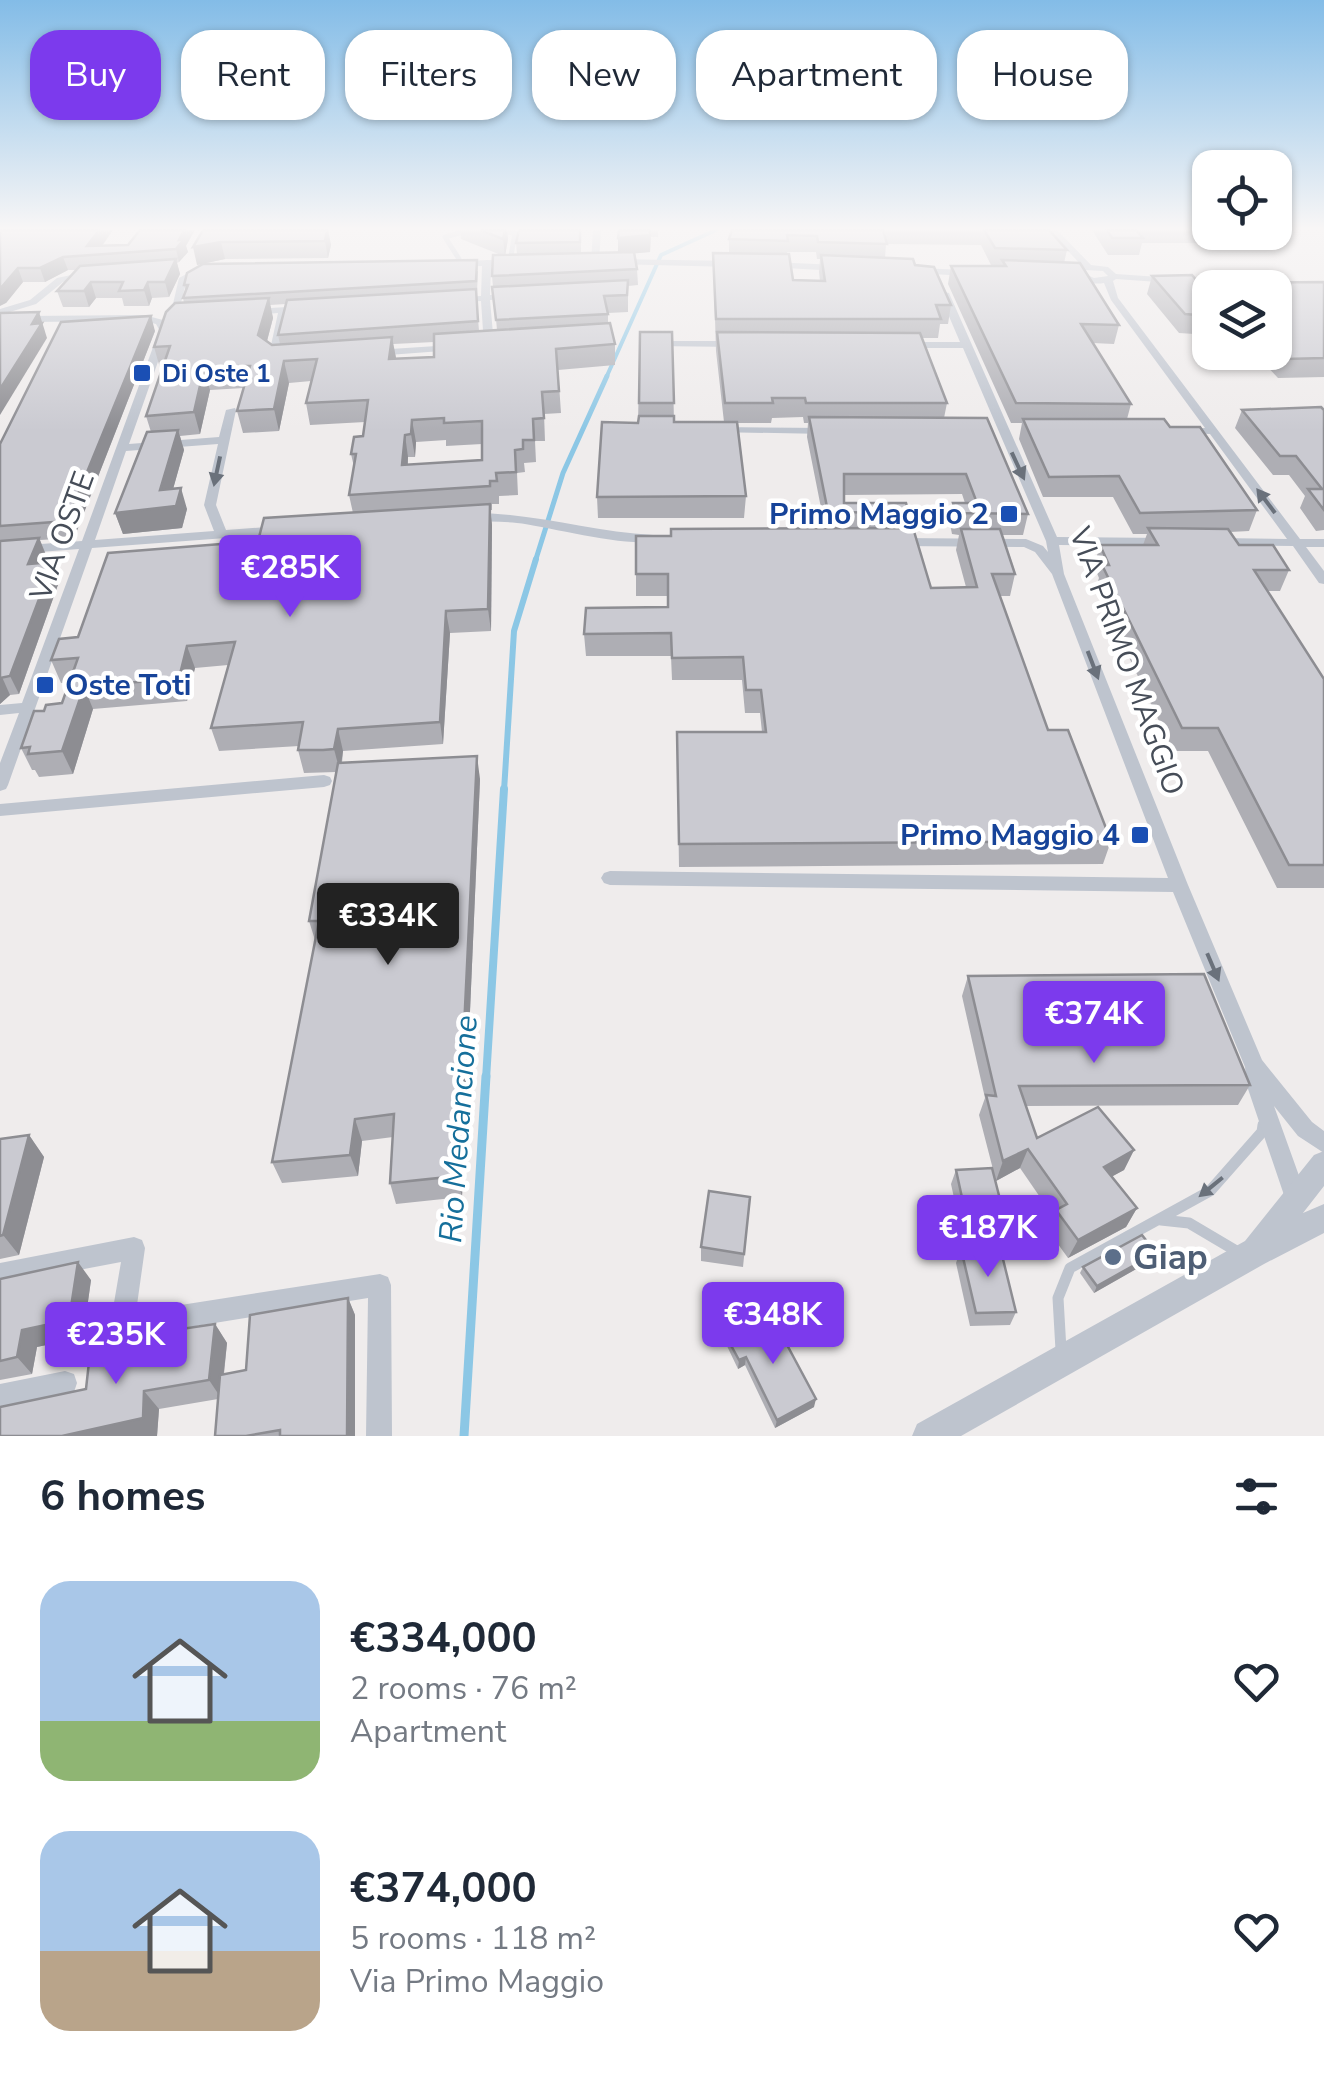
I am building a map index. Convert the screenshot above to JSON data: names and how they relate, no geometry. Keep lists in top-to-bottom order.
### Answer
{
  "streets": {
    "street": ["VIA OSTE", "VIA PRIMO MAGGIO"]
  },
  "one_way": ["VIA PRIMO MAGGIO"],
  "water": ["Rio Medancione"],
  "places": {
    "transit": [
      "Di Oste 1",
      "Primo Maggio 2",
      "Oste Toti",
      "Primo Maggio 4"
    ],
    "other": ["Giap"]
  },
  "page": {
    "chip": [
      "Buy",
      "Rent",
      "Filters",
      "New",
      "Apartment",
      "House"
    ],
    "price": [
      "€285K",
      "€334K",
      "€374K",
      "€187K",
      "€348K",
      "€235K"
    ],
    "heading": "6 homes",
    "list": [
      {
        "name": "€334,000",
        "note": "2 rooms · 76 m² · Apartment"
      },
      {
        "name": "€374,000",
        "note": "5 rooms · 118 m² · Via Primo Maggio"
      }
    ]
  }
}
